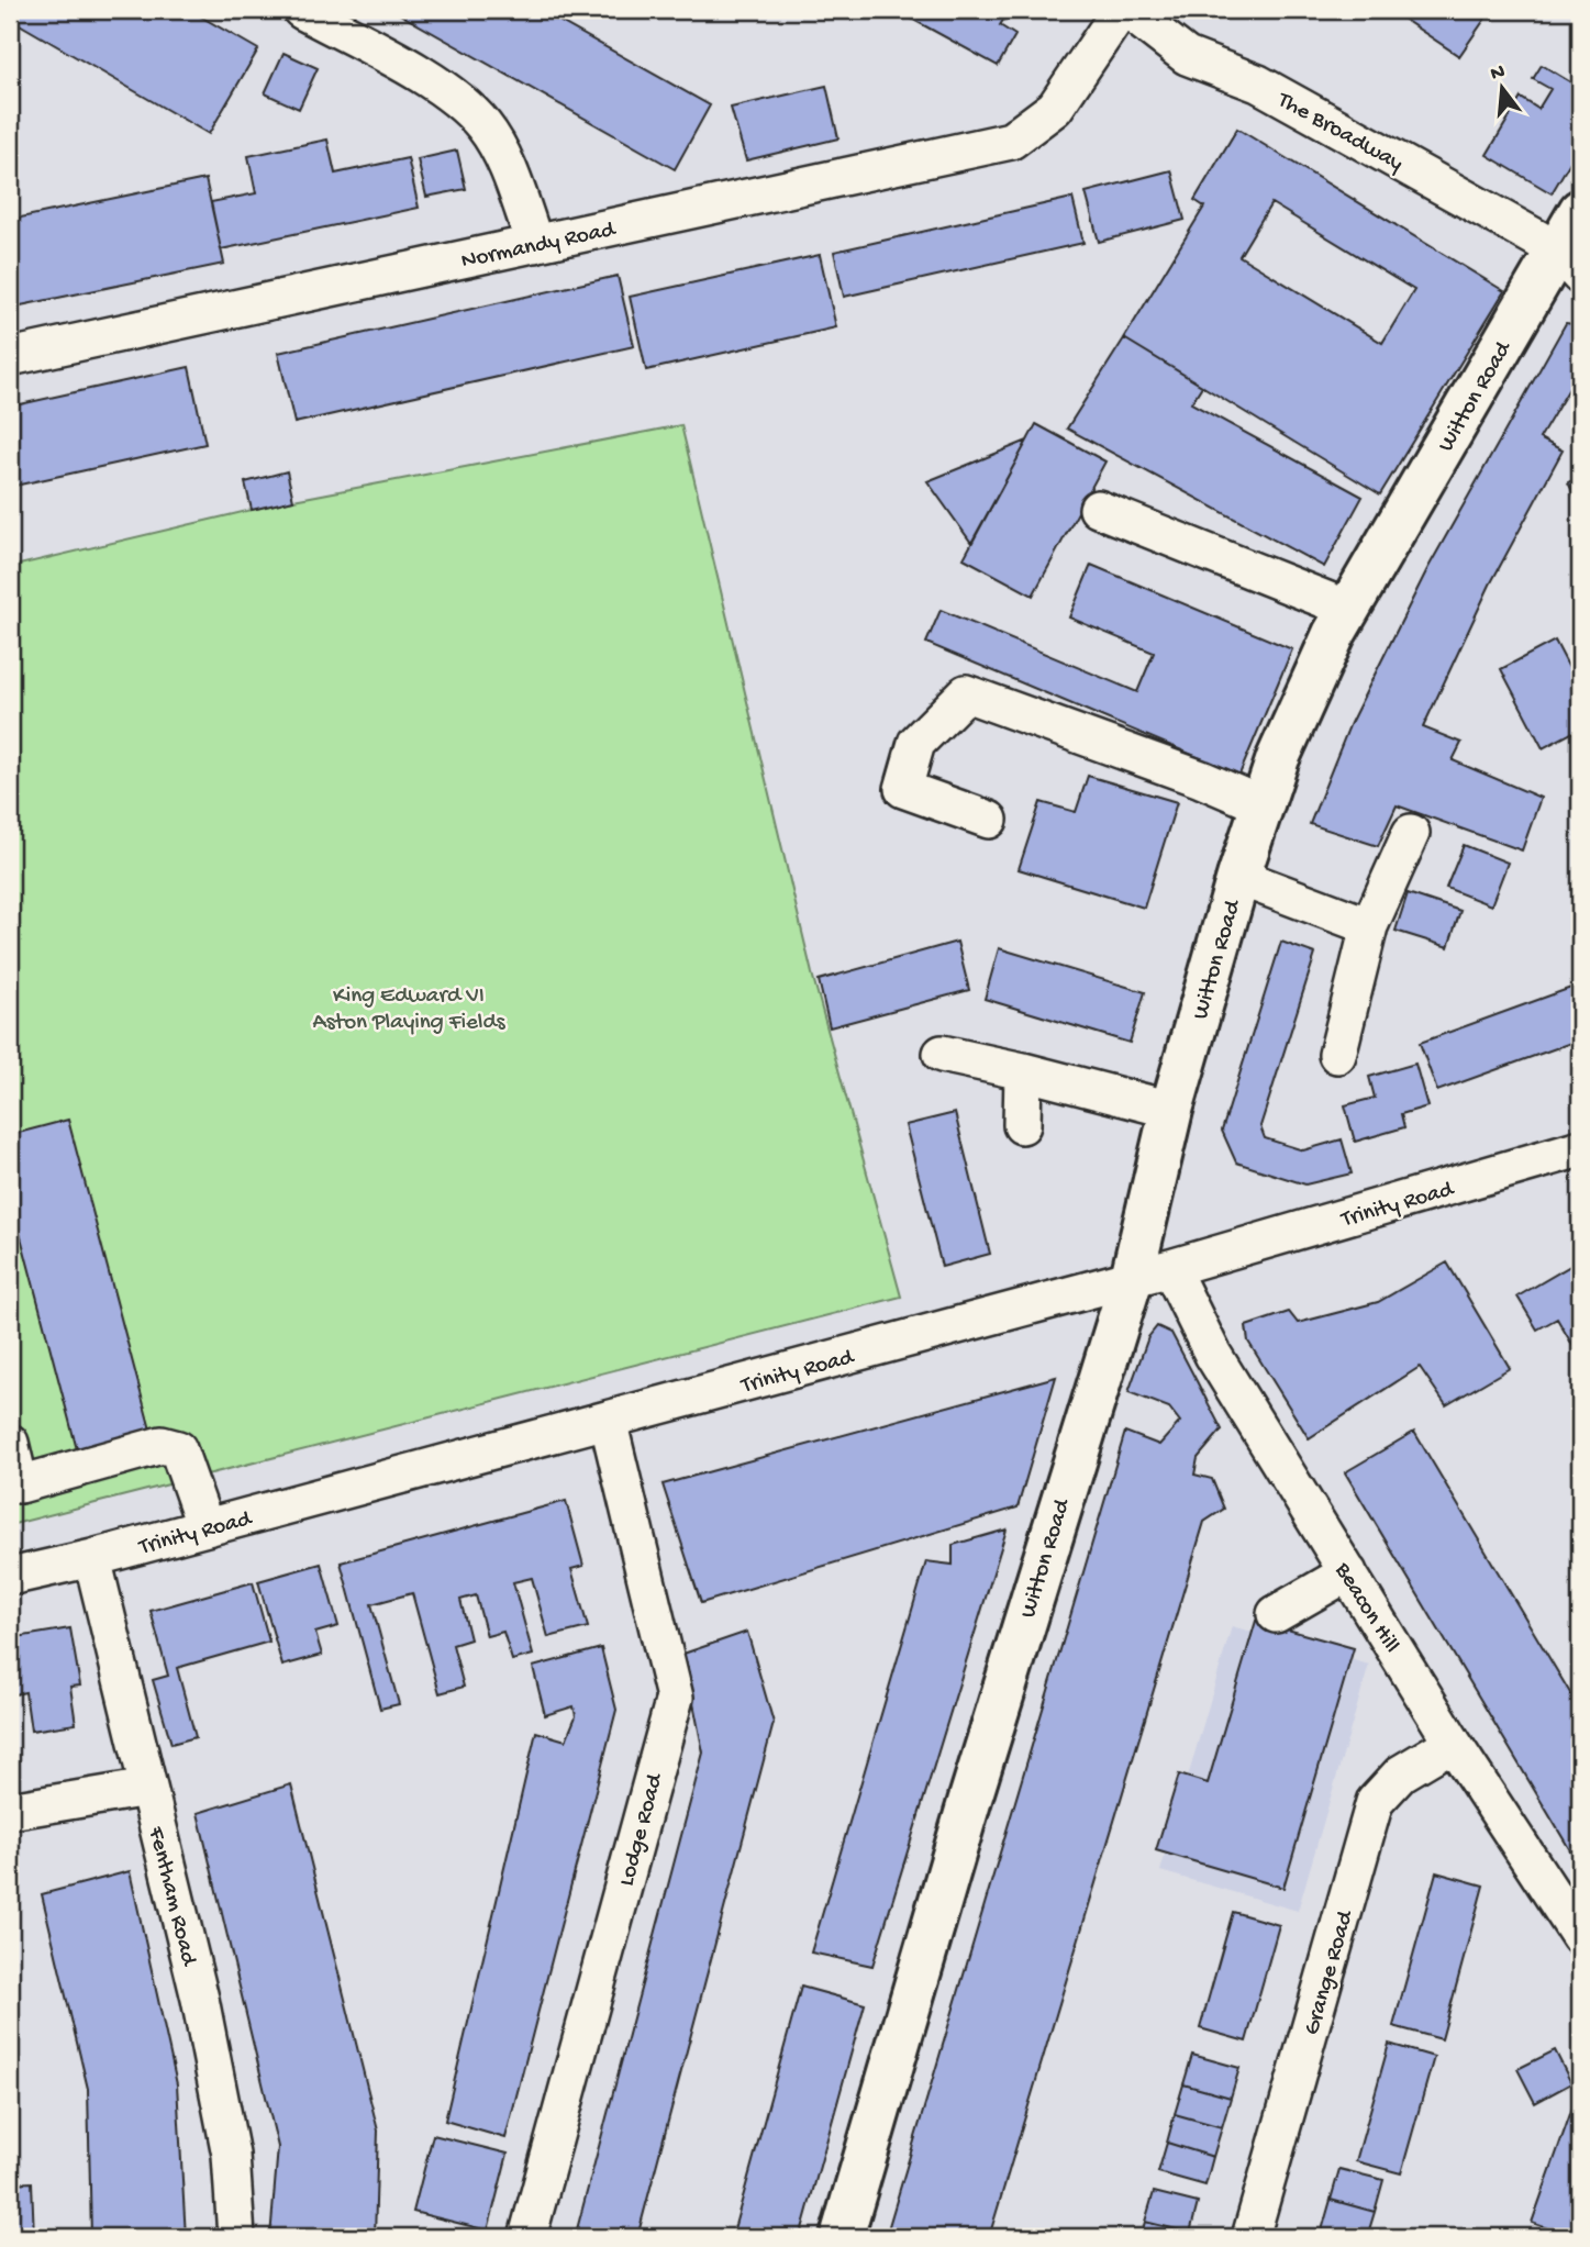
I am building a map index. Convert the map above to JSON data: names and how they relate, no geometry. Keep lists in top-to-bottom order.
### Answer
{
  "streets": {
    "main road": ["Witton Road"],
    "street": [
      "The Broadway",
      "Normandy Road",
      "Trinity Road",
      "Beacon Hill",
      "Lodge Road",
      "Fentham Road",
      "Grange Road"
    ]
  },
  "crossings": [
    ["The Broadway", "Witton Road"],
    ["Witton Road", "Trinity Road"],
    ["Witton Road", "Beacon Hill"],
    ["Trinity Road", "Beacon Hill"],
    ["Trinity Road", "Lodge Road"],
    ["Trinity Road", "Fentham Road"],
    ["Beacon Hill", "Grange Road"]
  ],
  "parks": ["King Edward VI Aston Playing Fields"],
  "north": "top"
}
